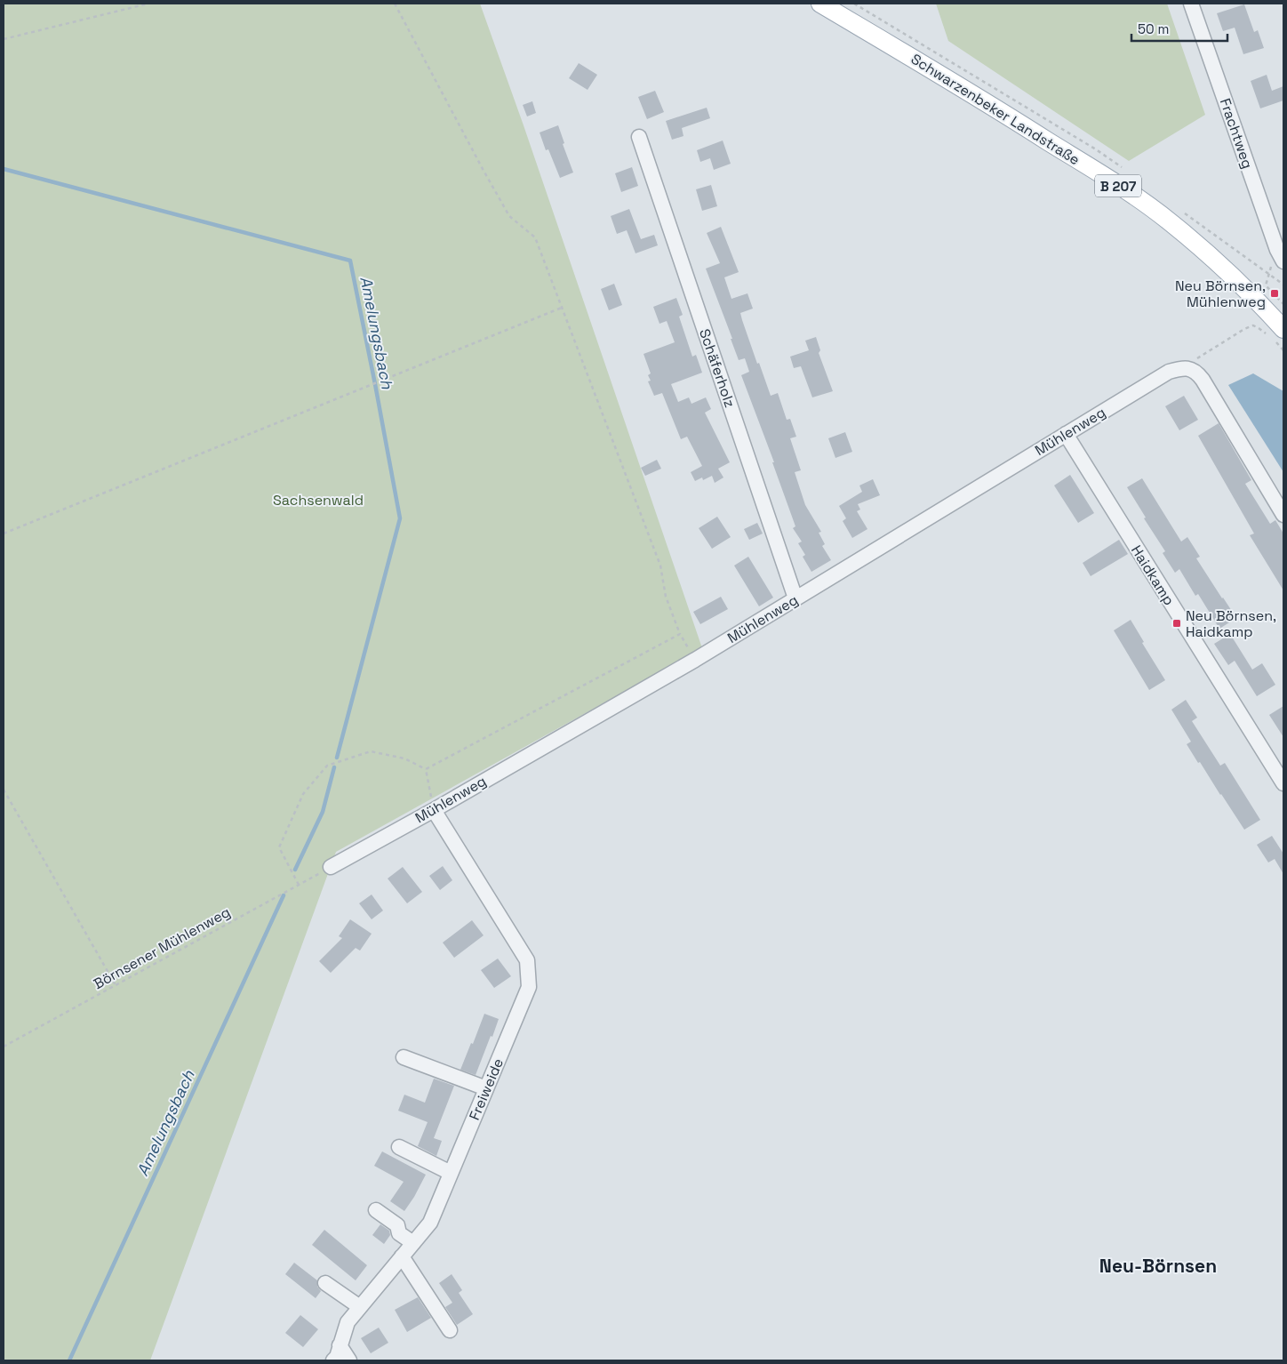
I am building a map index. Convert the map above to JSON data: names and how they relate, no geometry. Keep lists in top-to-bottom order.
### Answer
{
  "streets": {
    "main road": ["Schwarzenbeker Landstraße", "B 207"],
    "street": [
      "Frachtweg",
      "Schäferholz",
      "Mühlenweg",
      "Haidkamp",
      "Freiweide"
    ],
    "path": ["Börnsener Mühlenweg"]
  },
  "crossings": [
    ["Schäferholz", "Mühlenweg"],
    ["Mühlenweg", "Haidkamp"],
    ["Mühlenweg", "Börnsener Mühlenweg"],
    ["Mühlenweg", "Freiweide"]
  ],
  "districts": ["Neu-Börnsen"],
  "water": ["Amelungsbach"],
  "parks": ["Sachsenwald"],
  "places": {
    "transit": ["Neu Börnsen, Mühlenweg", "Neu Börnsen, Haidkamp"]
  },
  "scale_bar": "50 m"
}
